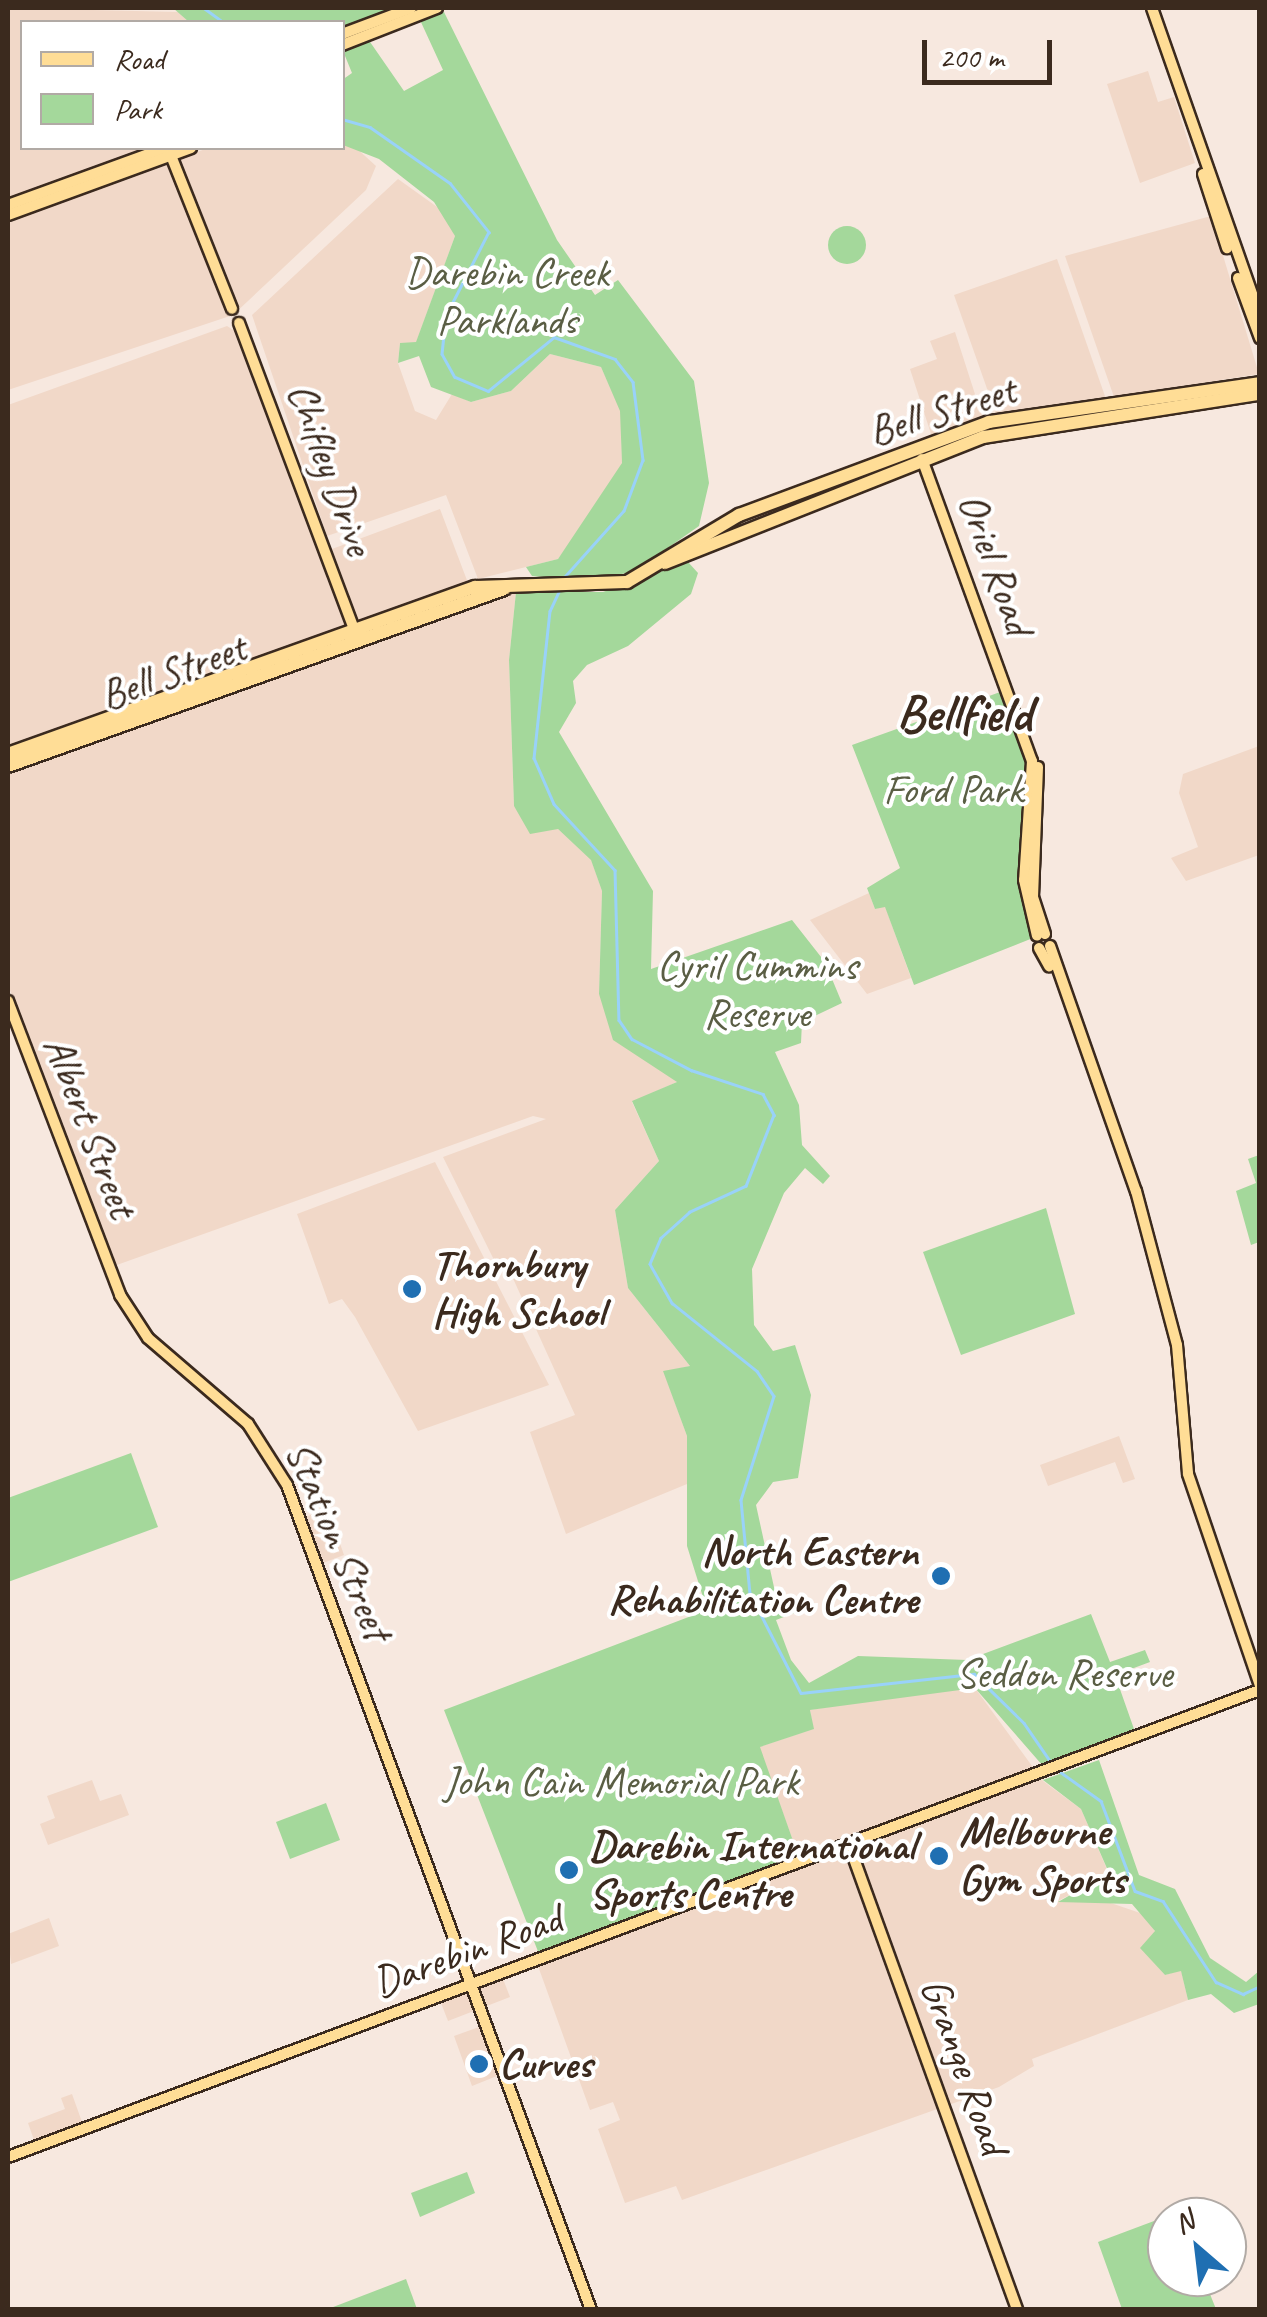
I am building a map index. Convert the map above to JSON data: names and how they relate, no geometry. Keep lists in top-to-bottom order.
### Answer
{
  "streets": {
    "highway": ["Bell Street"],
    "main road": [
      "Chifley Drive",
      "Oriel Road",
      "Albert Street",
      "Station Street",
      "Darebin Road",
      "Grange Road"
    ]
  },
  "crossings": [
    ["Bell Street", "Chifley Drive"],
    ["Bell Street", "Oriel Road"],
    ["Oriel Road", "Darebin Road"],
    ["Albert Street", "Station Street"],
    ["Station Street", "Darebin Road"],
    ["Darebin Road", "Grange Road"]
  ],
  "districts": ["Bellfield"],
  "parks": [
    "Darebin Creek Parklands",
    "Ford Park",
    "Cyril Cummins Reserve",
    "Seddon Reserve",
    "John Cain Memorial Park"
  ],
  "places": [
    "Thornbury High School",
    "North Eastern Rehabilitation Centre",
    "Melbourne Gym Sports",
    "Darebin International Sports Centre",
    "Curves"
  ],
  "legend": ["Road", "Park"],
  "scale_bar": "200 m",
  "north": "top left"
}
